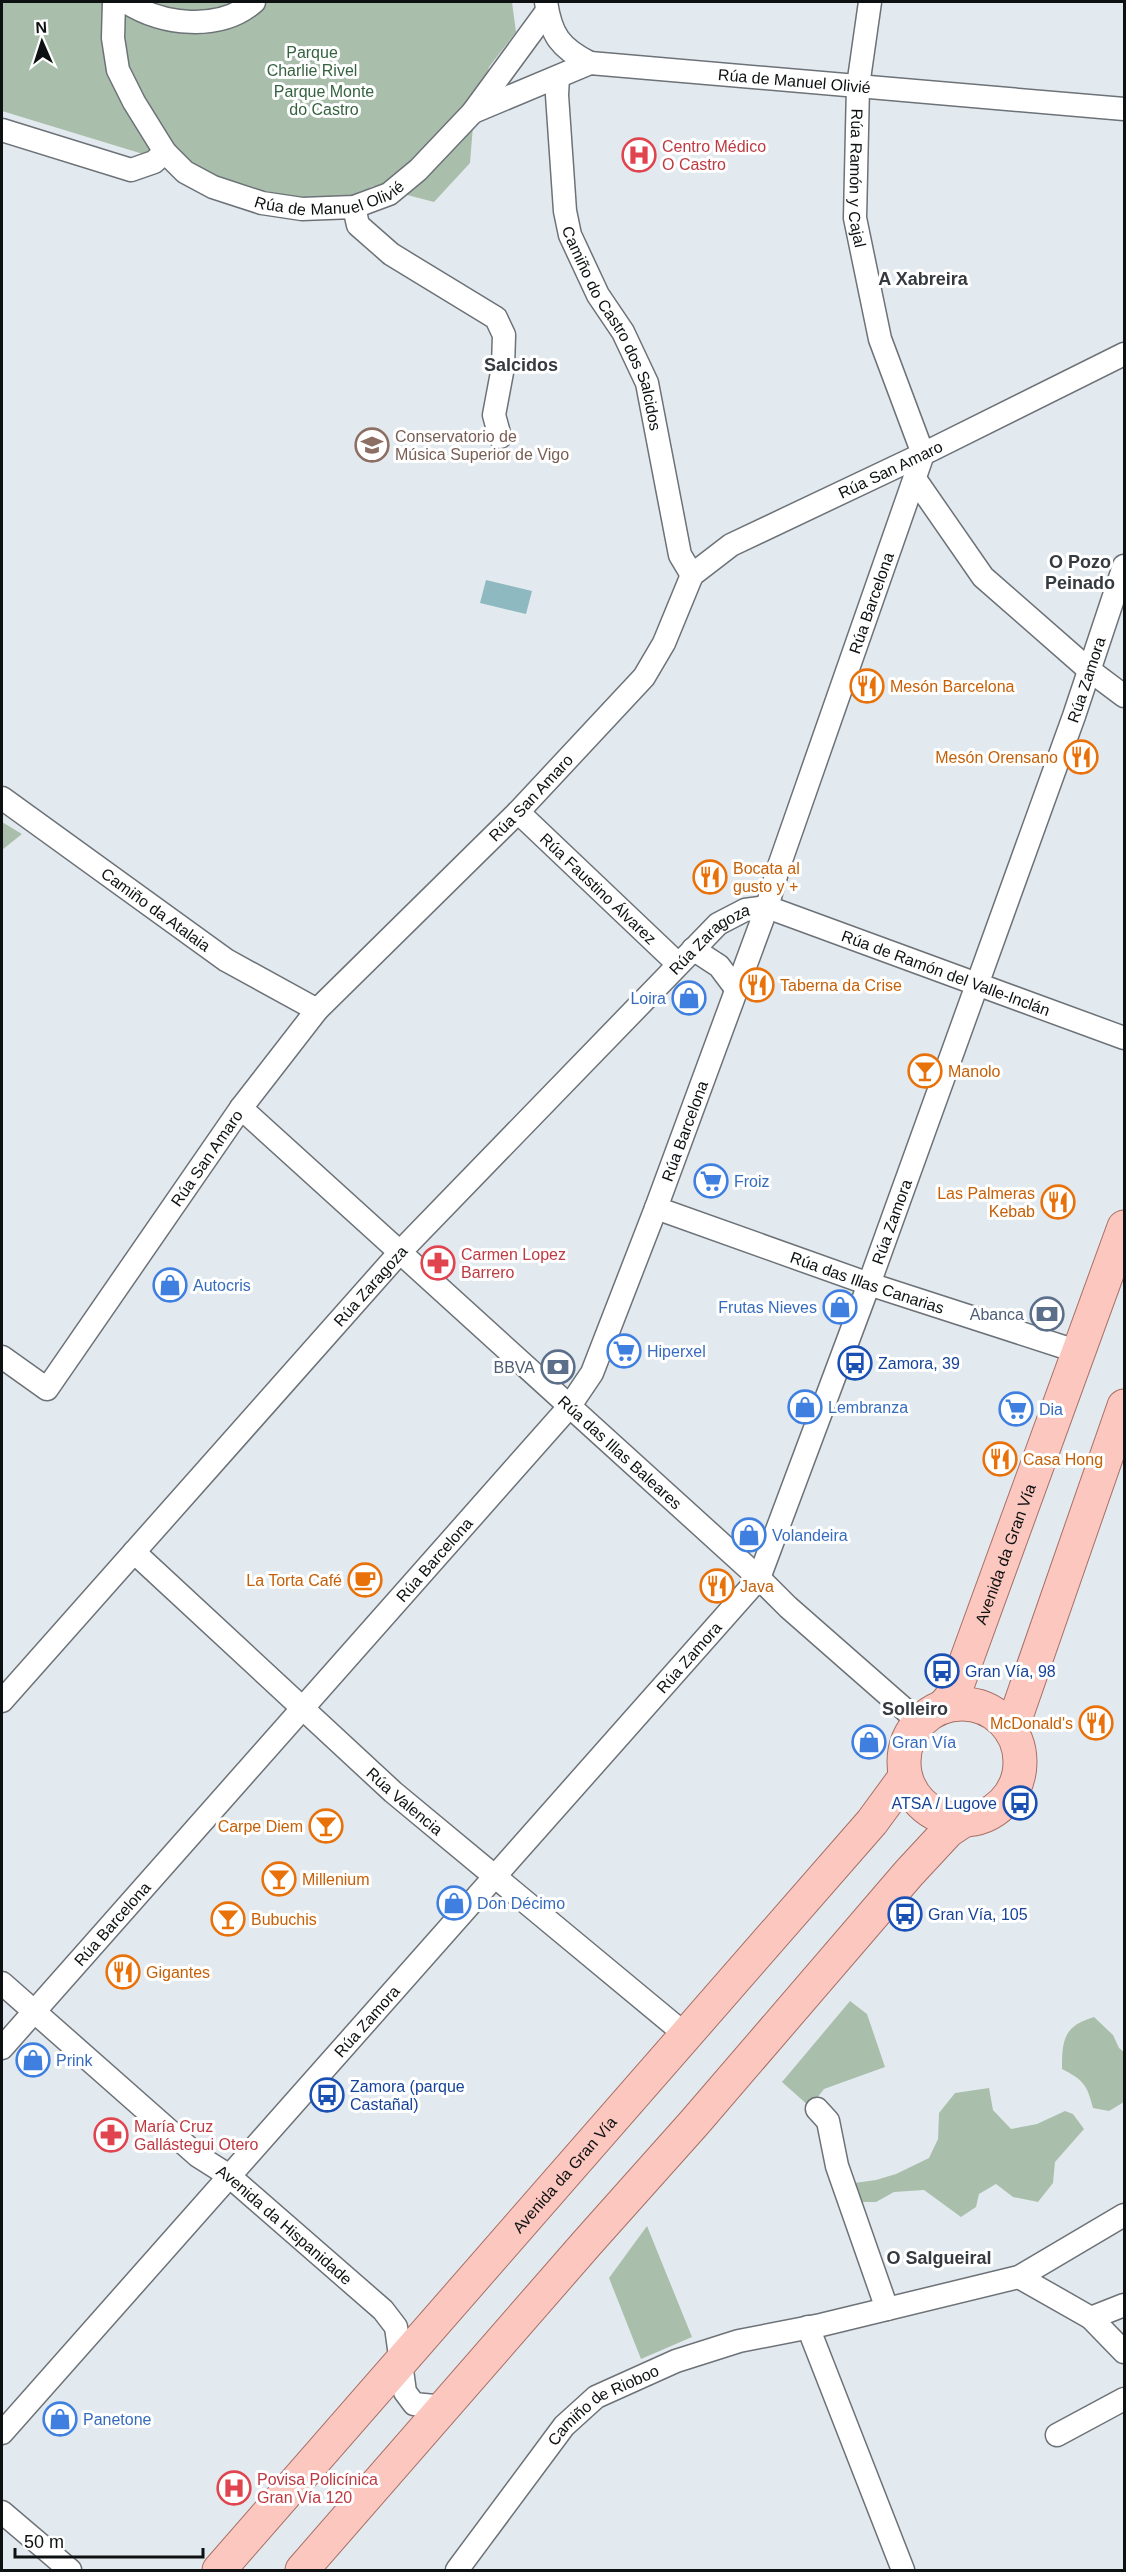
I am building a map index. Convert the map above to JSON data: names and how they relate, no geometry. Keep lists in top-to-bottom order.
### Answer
{
  "streets": {
    "main road": ["Avenida da Gran Vía"],
    "street": [
      "Rúa de Manuel Olivié",
      "Rúa Ramón y Cajal",
      "Camiño do Castro dos Salcidos",
      "Rúa San Amaro",
      "Rúa Barcelona",
      "Rúa Zamora",
      "Rúa Faustino Álvarez",
      "Camiño da Atalaia",
      "Rúa Zaragoza",
      "Rúa de Ramón del Valle-Inclán",
      "Rúa das Illas Canarias",
      "Rúa das Illas Baleares",
      "Rúa Valencia",
      "Avenida da Hispanidade",
      "Camiño de Rioboo"
    ]
  },
  "crossings": [
    ["Rúa de Manuel Olivié", "Rúa Ramón y Cajal"],
    ["Rúa de Manuel Olivié", "Camiño do Castro dos Salcidos"],
    ["Rúa Ramón y Cajal", "Rúa San Amaro"],
    ["Rúa Ramón y Cajal", "Rúa Barcelona"],
    ["Camiño do Castro dos Salcidos", "Rúa San Amaro"],
    ["Rúa San Amaro", "Rúa Barcelona"],
    ["Rúa San Amaro", "Rúa Faustino Álvarez"],
    ["Rúa San Amaro", "Camiño da Atalaia"],
    ["Rúa San Amaro", "Rúa das Illas Baleares"],
    ["Rúa Barcelona", "Rúa Zaragoza"],
    ["Rúa Barcelona", "Rúa de Ramón del Valle-Inclán"],
    ["Rúa Barcelona", "Rúa das Illas Canarias"],
    ["Rúa Barcelona", "Rúa das Illas Baleares"],
    ["Rúa Barcelona", "Rúa Valencia"],
    ["Rúa Barcelona", "Avenida da Hispanidade"],
    ["Rúa Zamora", "Rúa de Ramón del Valle-Inclán"],
    ["Rúa Zamora", "Rúa das Illas Canarias"],
    ["Rúa Zamora", "Rúa das Illas Baleares"],
    ["Rúa Zamora", "Rúa Valencia"],
    ["Rúa Zamora", "Avenida da Hispanidade"],
    ["Rúa Faustino Álvarez", "Rúa Zaragoza"],
    ["Rúa Zaragoza", "Rúa de Ramón del Valle-Inclán"],
    ["Rúa Zaragoza", "Rúa das Illas Baleares"],
    ["Rúa Zaragoza", "Rúa Valencia"],
    ["Rúa das Illas Canarias", "Avenida da Gran Vía"],
    ["Rúa das Illas Baleares", "Avenida da Gran Vía"],
    ["Avenida da Gran Vía", "Rúa Valencia"],
    ["Avenida da Gran Vía", "Avenida da Hispanidade"]
  ],
  "districts": [
    "A Xabreira",
    "Salcidos",
    "O Pozo Peinado",
    "Solleiro",
    "O Salgueiral"
  ],
  "parks": ["Parque Charlie Rivel", "Parque Monte do Castro"],
  "places": {
    "hospital": ["Centro Médico O Castro", "Povisa Policínica Gran Vía 120"],
    "school or university": ["Conservatorio de Música Superior de Vigo"],
    "restaurant": [
      "Mesón Barcelona",
      "Mesón Orensano",
      "Bocata al gusto y +",
      "Taberna da Crise",
      "Las Palmeras Kebab",
      "Casa Hong",
      "Java",
      "McDonald's",
      "Gigantes"
    ],
    "shop": [
      "Loira",
      "Autocris",
      "Frutas Nieves",
      "Lembranza",
      "Volandeira",
      "Gran Vía",
      "Don Décimo",
      "Prink",
      "Panetone"
    ],
    "bar": [
      "Manolo",
      "Carpe Diem",
      "Millenium",
      "Bubuchis"
    ],
    "supermarket": ["Froiz", "Hiperxel", "Dia"],
    "pharmacy": ["Carmen Lopez Barrero", "María Cruz Gallástegui Otero"],
    "bank": ["Abanca", "BBVA"],
    "bus stop": [
      "Zamora, 39",
      "Gran Vía, 98",
      "ATSA / Lugove",
      "Gran Vía, 105",
      "Zamora (parque Castañal)"
    ],
    "cafe": ["La Torta Café"]
  },
  "scale_bar": "50 m",
  "north": "top"
}
